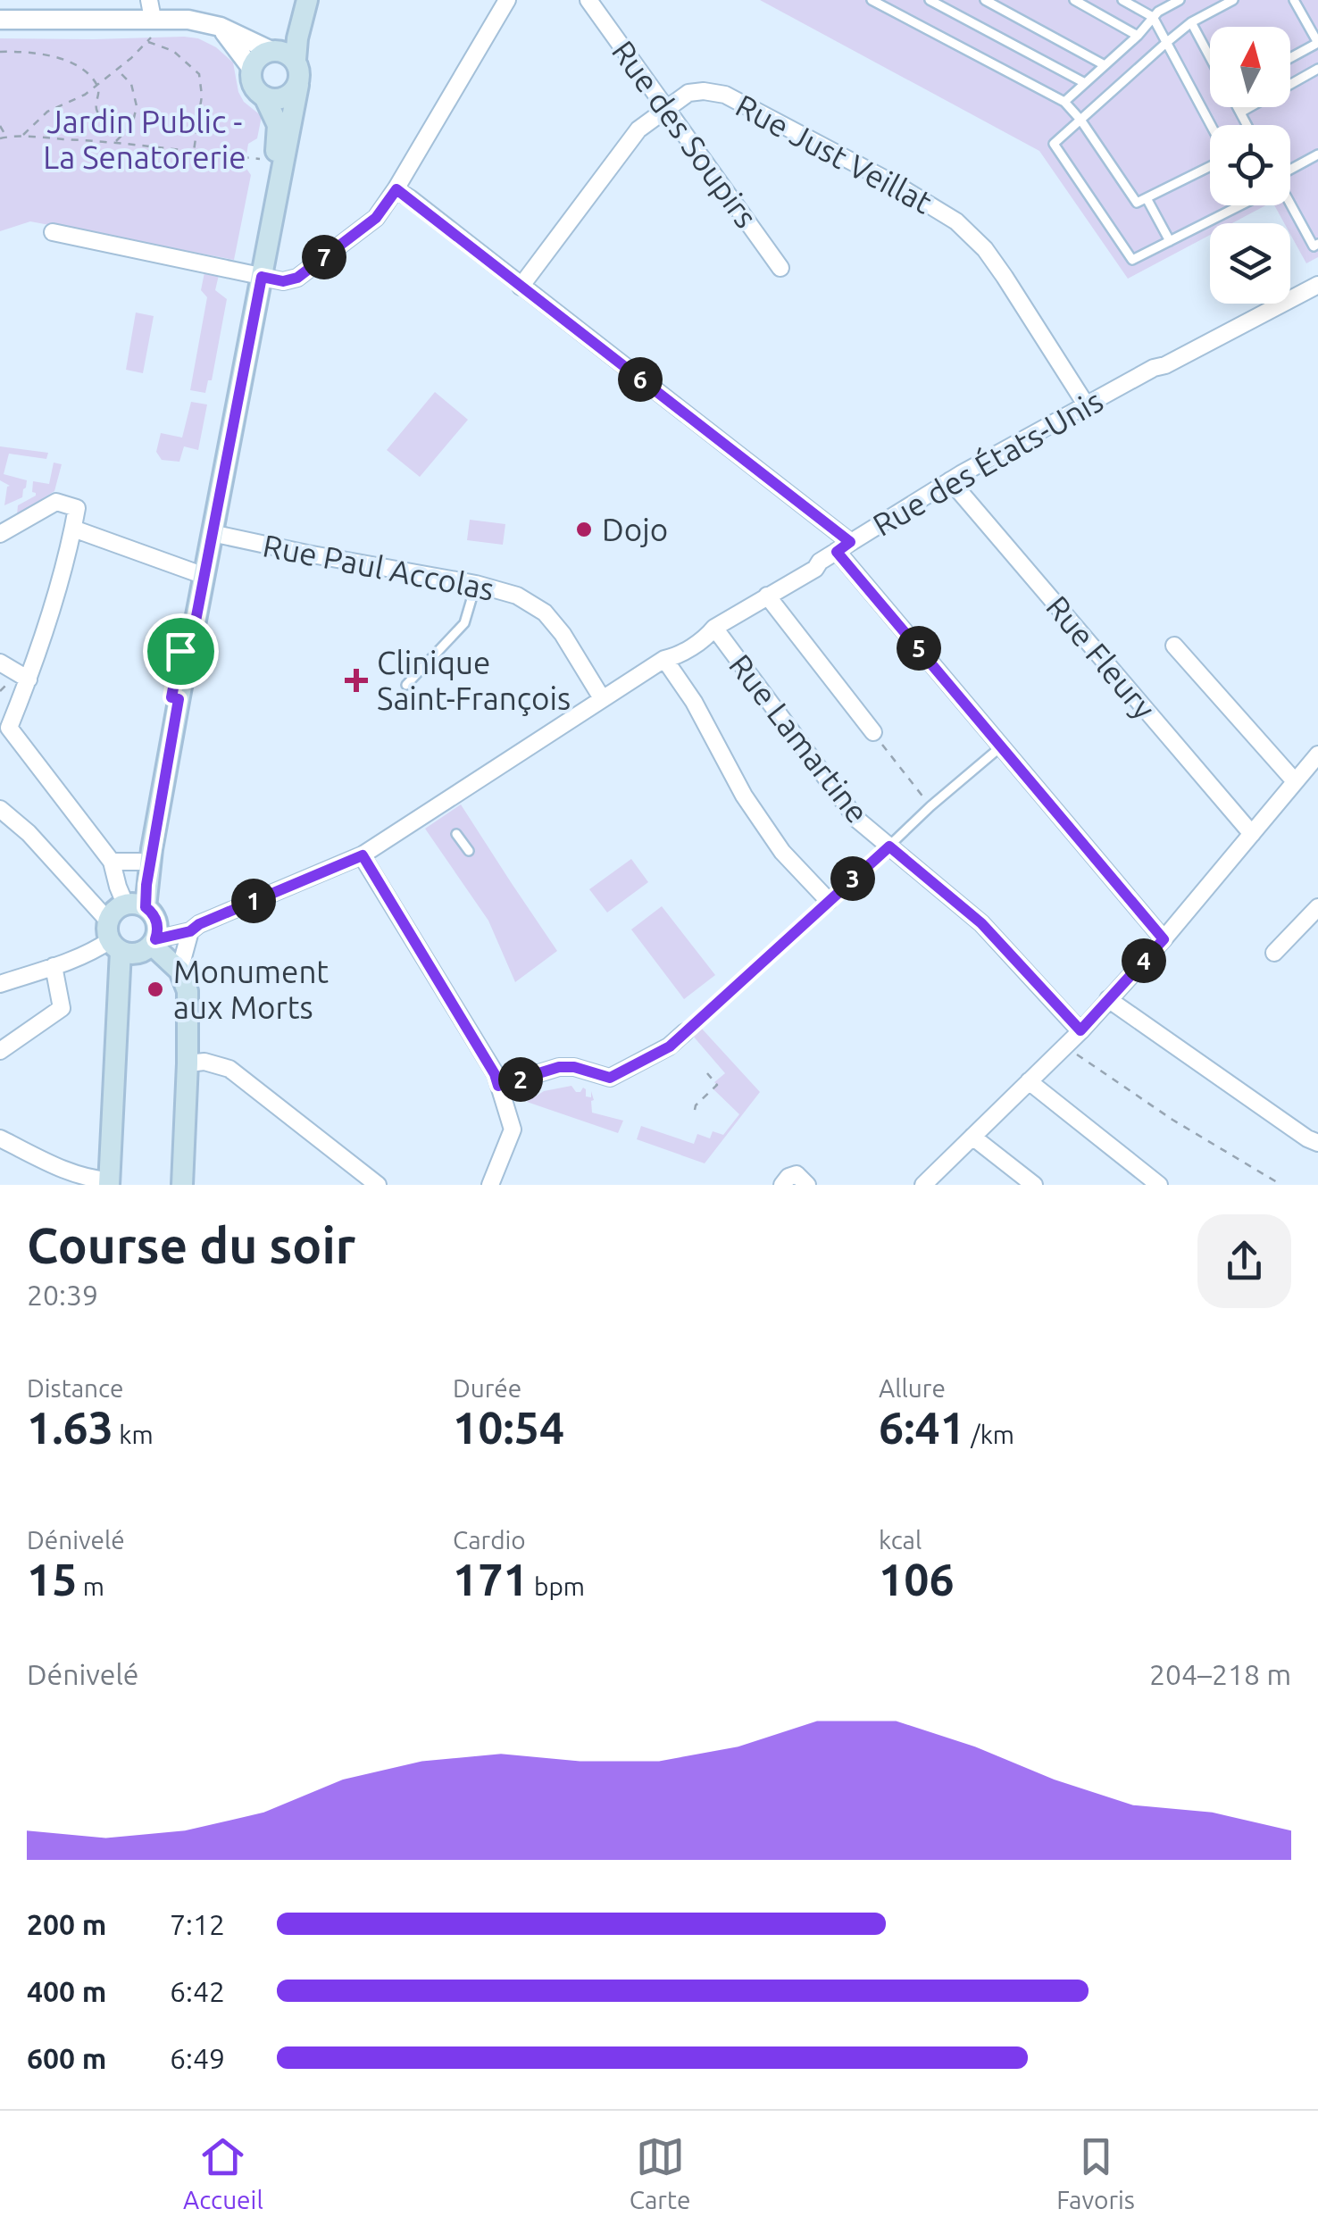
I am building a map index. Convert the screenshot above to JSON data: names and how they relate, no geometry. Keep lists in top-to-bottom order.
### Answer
{
  "streets": {
    "street": [
      "Rue des Soupirs",
      "Rue Just Veillat",
      "Rue des États-Unis",
      "Rue Paul Accolas",
      "Rue Fleury",
      "Rue Lamartine"
    ]
  },
  "crossings": [
    ["Rue des Soupirs", "Rue Just Veillat"],
    ["Rue Just Veillat", "Rue des États-Unis"],
    ["Rue des États-Unis", "Rue Paul Accolas"],
    ["Rue des États-Unis", "Rue Fleury"],
    ["Rue des États-Unis", "Rue Lamartine"]
  ],
  "parks": ["Jardin Public - La Senatorerie"],
  "places": {
    "other": ["Dojo", "Monument aux Morts"],
    "health": ["Clinique Saint-François"]
  },
  "north": "top",
  "page": {
    "pins": [
      "7",
      "6",
      "5",
      "3",
      "1",
      "4",
      "2"
    ],
    "heading": ["Course du soir", "20:39"],
    "stats": [
      ["Distance", "1.63 km"],
      ["Durée", "10:54"],
      ["Allure", "6:41 /km"],
      ["Dénivelé", "15 m"],
      ["Cardio", "171 bpm"],
      ["kcal", "106"]
    ],
    "chart": ["Dénivelé", "204–218 m"],
    "list": [
      {
        "name": "200 m",
        "note": "7:12"
      },
      {
        "name": "400 m",
        "note": "6:42"
      },
      {
        "name": "600 m",
        "note": "6:49"
      }
    ],
    "tabs": ["Accueil", "Carte", "Favoris"]
  }
}
